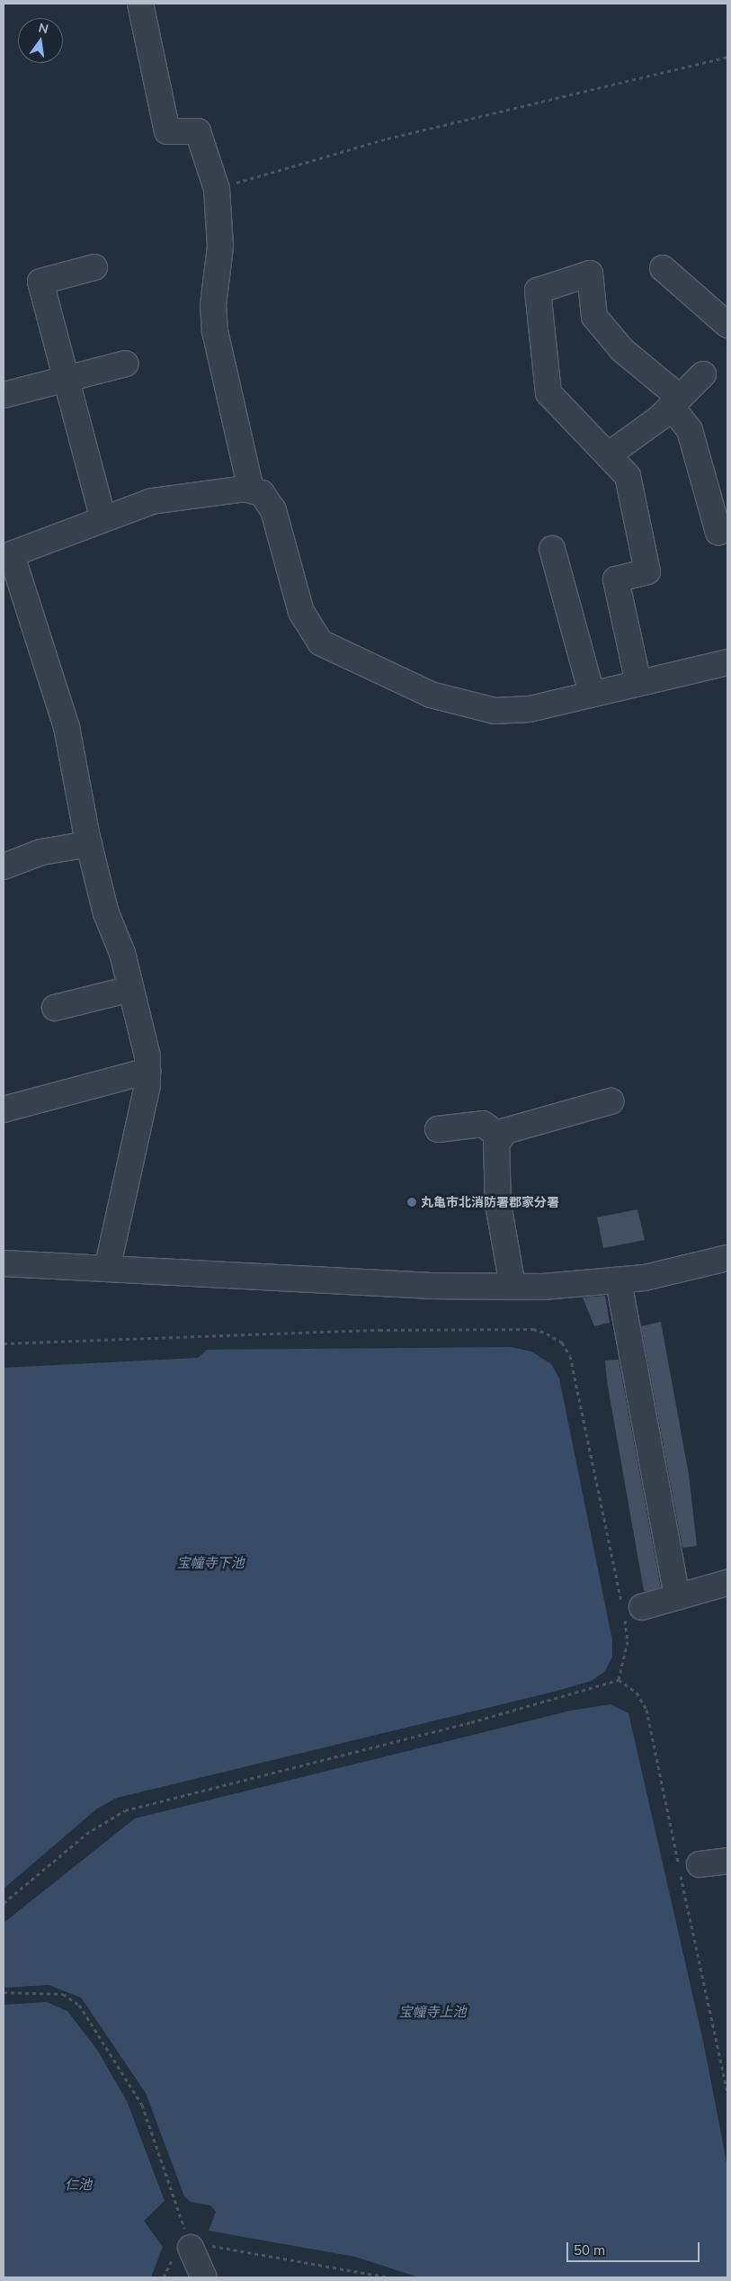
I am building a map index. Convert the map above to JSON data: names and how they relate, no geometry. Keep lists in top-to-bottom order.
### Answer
{
  "water": ["宝幢寺下池", "宝幢寺上池", "仁池"],
  "places": ["丸亀市北消防署郡家分署"],
  "scale_bar": "50 m",
  "north": "top"
}
